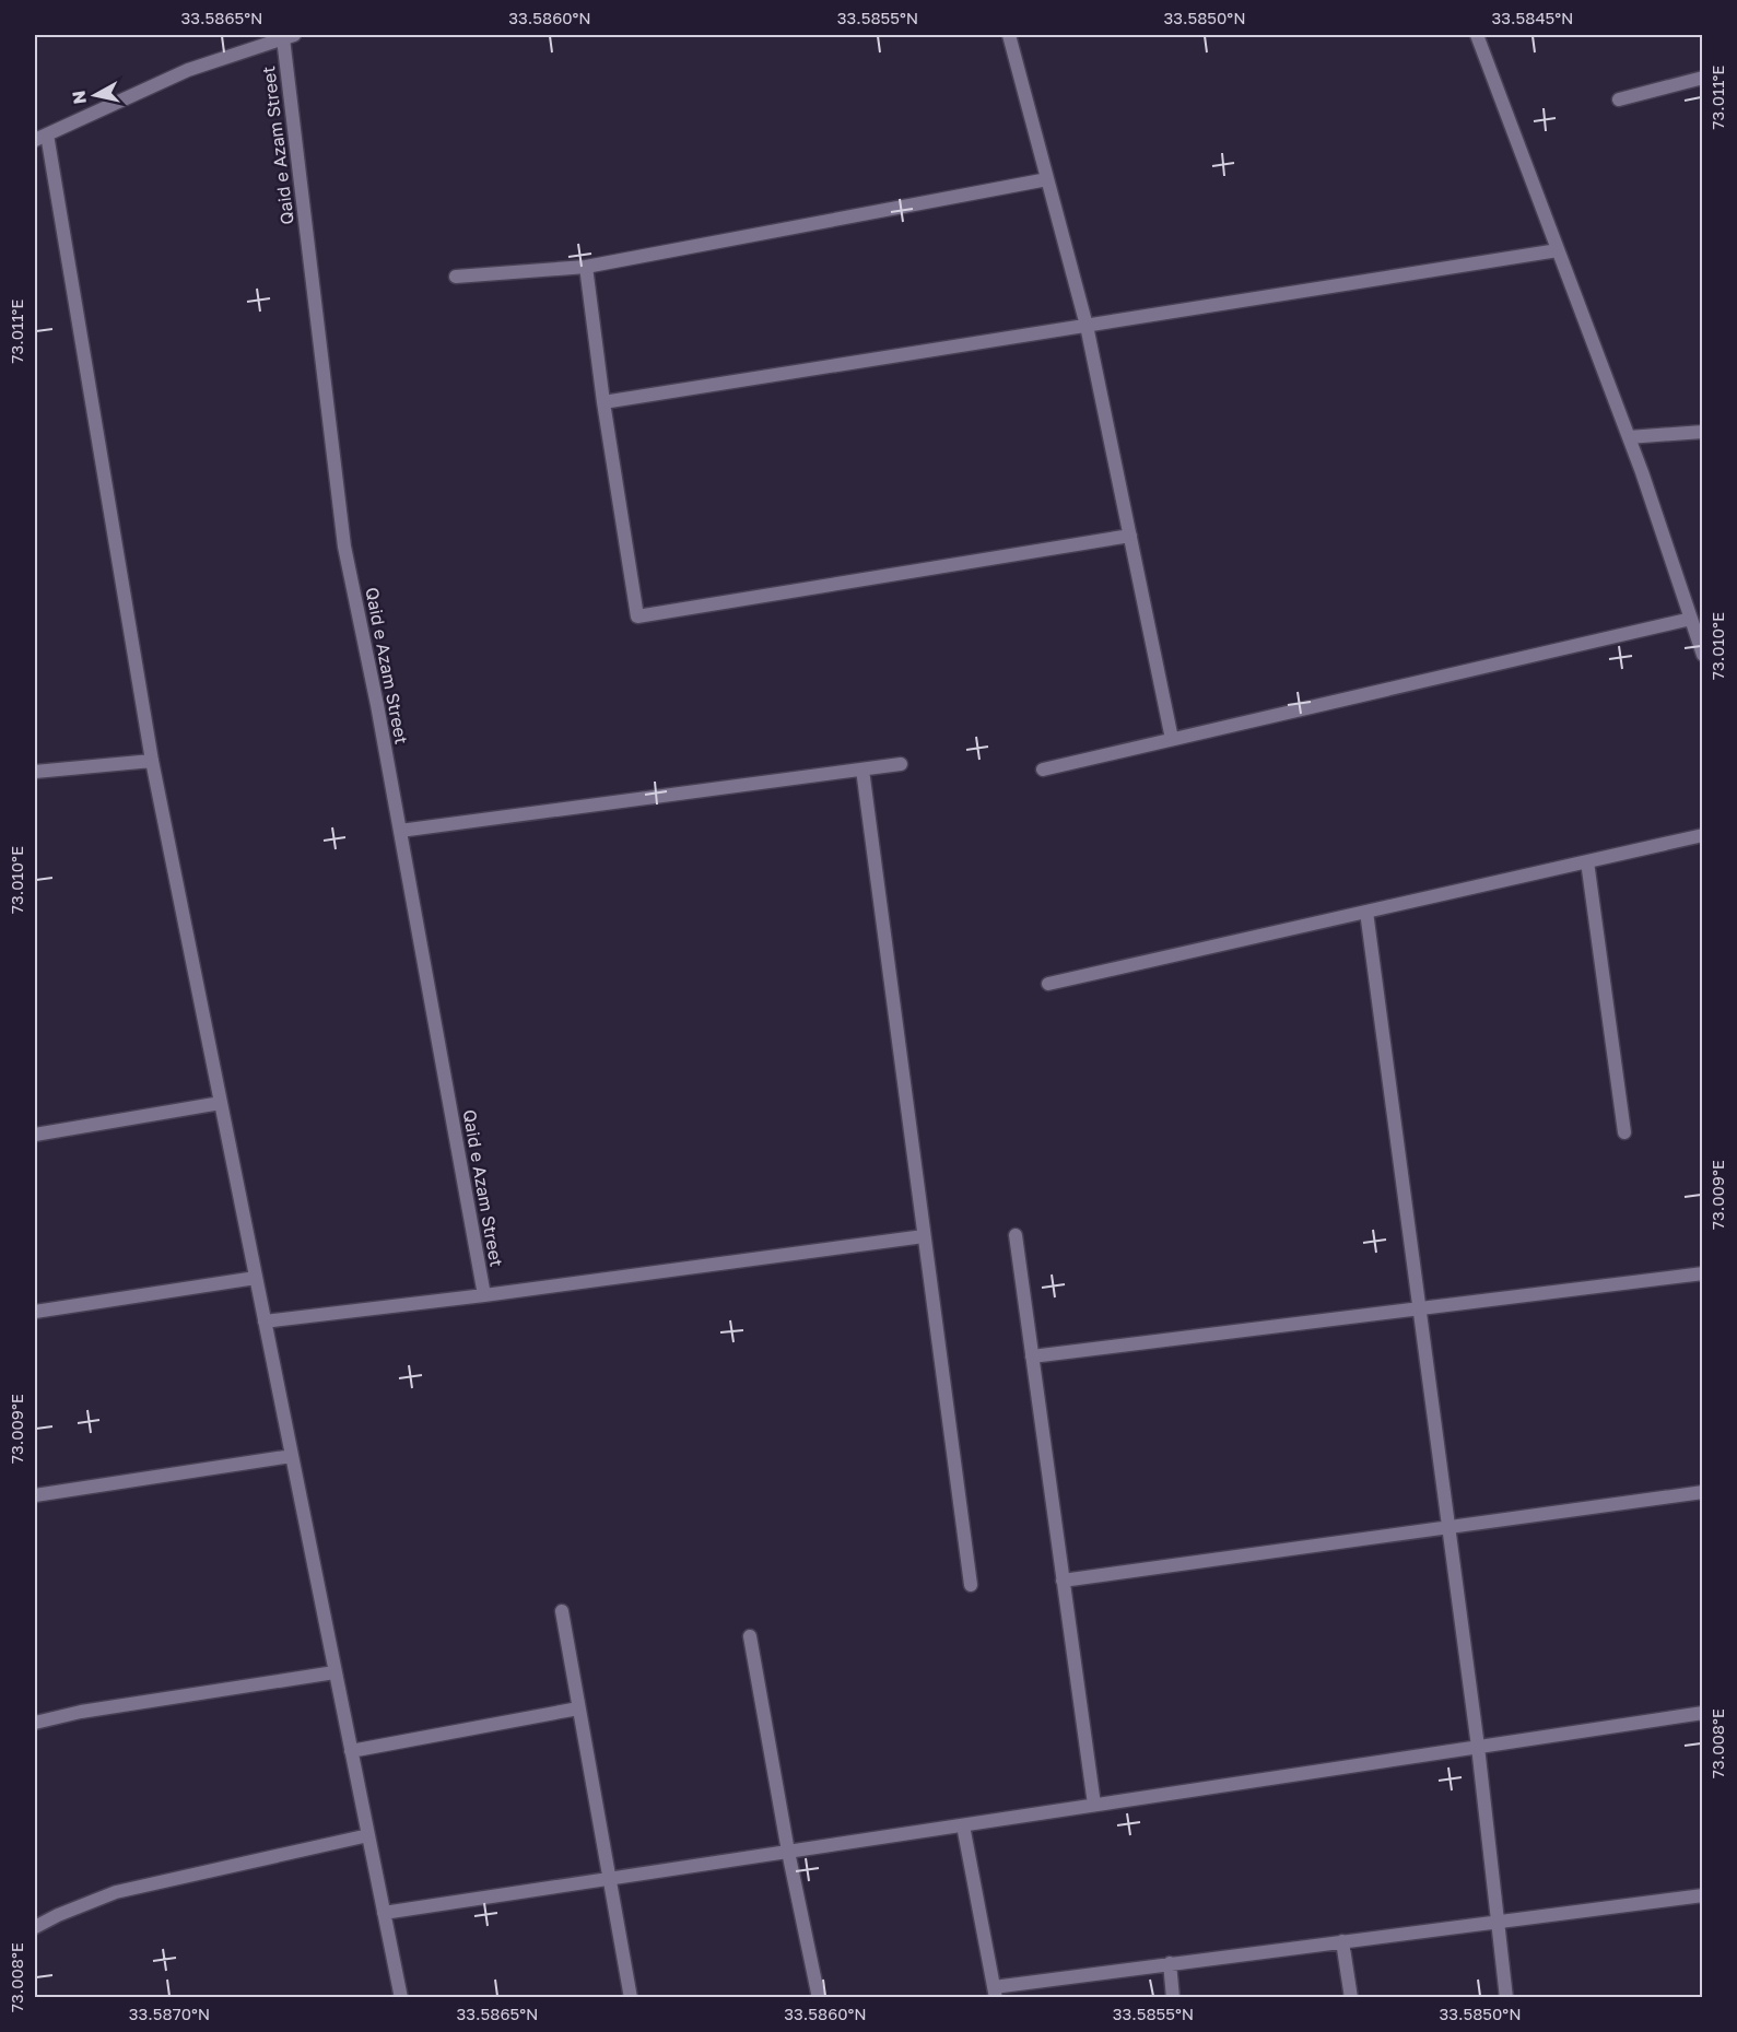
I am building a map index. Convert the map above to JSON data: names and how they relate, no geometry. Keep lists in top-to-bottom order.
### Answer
{
  "streets": {
    "street": ["Qaid e Azam Street"]
  },
  "north": "left",
  "coordinates": [
    "33.5865°N",
    "33.5860°N",
    "33.5855°N",
    "33.5850°N",
    "33.5845°N",
    "73.011°E",
    "73.010°E",
    "73.009°E",
    "73.008°E",
    "33.5870°N"
  ]
}
